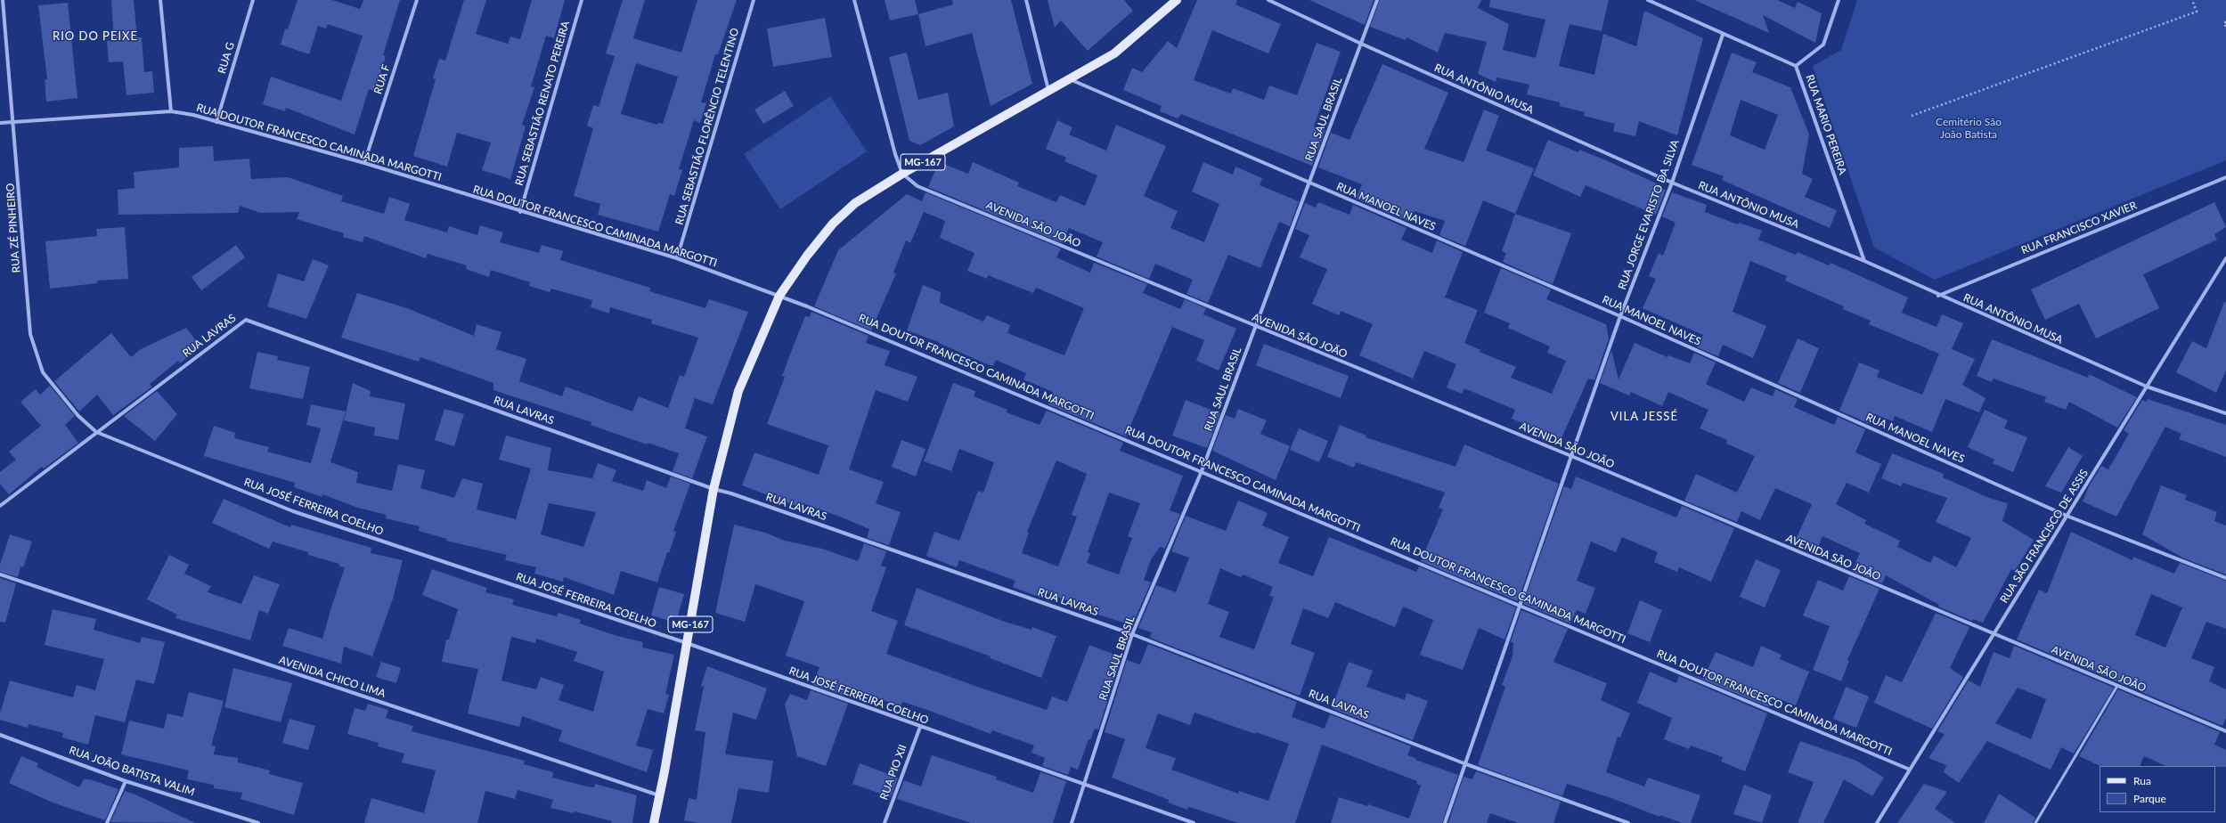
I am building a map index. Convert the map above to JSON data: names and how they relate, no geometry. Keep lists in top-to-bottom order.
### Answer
{
  "streets": {
    "main road": ["MG-167"],
    "street": [
      "RUA G",
      "RUA F",
      "RUA ANTÔNIO MUSA",
      "RUA SEBASTIÃO RENATO PEREIRA",
      "RUA SAUL BRASIL",
      "RUA MARIO PEREIRA",
      "RUA SEBASTIÃO FLORÊNCIO TELENTINO",
      "RUA DOUTOR FRANCESCO CAMINADA MARGOTTI",
      "RUA MANOEL NAVES",
      "RUA JORGE EVARISTO DA SILVA",
      "AVENIDA SÃO JOÃO",
      "RUA ZÉ PINHEIRO",
      "RUA FRANCISCO XAVIER",
      "RUA LAVRAS",
      "RUA JOSÉ FERREIRA COELHO",
      "RUA SÃO FRANCISCO DE ASSIS",
      "AVENIDA CHICO LIMA",
      "RUA JOÃO BATISTA VALIM",
      "RUA PIO XII"
    ]
  },
  "crossings": [
    ["RUA G", "RUA DOUTOR FRANCESCO CAMINADA MARGOTTI"],
    ["RUA F", "RUA DOUTOR FRANCESCO CAMINADA MARGOTTI"],
    ["RUA ANTÔNIO MUSA", "RUA SAUL BRASIL"],
    ["RUA ANTÔNIO MUSA", "RUA MARIO PEREIRA"],
    ["RUA ANTÔNIO MUSA", "RUA JORGE EVARISTO DA SILVA"],
    ["RUA ANTÔNIO MUSA", "RUA FRANCISCO XAVIER"],
    ["RUA ANTÔNIO MUSA", "RUA SÃO FRANCISCO DE ASSIS"],
    ["RUA SEBASTIÃO RENATO PEREIRA", "RUA DOUTOR FRANCESCO CAMINADA MARGOTTI"],
    ["RUA SAUL BRASIL", "RUA DOUTOR FRANCESCO CAMINADA MARGOTTI"],
    ["RUA SAUL BRASIL", "RUA MANOEL NAVES"],
    ["RUA SAUL BRASIL", "AVENIDA SÃO JOÃO"],
    ["RUA SAUL BRASIL", "RUA LAVRAS"],
    ["RUA SAUL BRASIL", "RUA JOSÉ FERREIRA COELHO"],
    ["RUA MARIO PEREIRA", "RUA JORGE EVARISTO DA SILVA"],
    ["RUA SEBASTIÃO FLORÊNCIO TELENTINO", "RUA DOUTOR FRANCESCO CAMINADA MARGOTTI"],
    ["RUA DOUTOR FRANCESCO CAMINADA MARGOTTI", "MG-167"],
    ["RUA DOUTOR FRANCESCO CAMINADA MARGOTTI", "RUA JORGE EVARISTO DA SILVA"],
    ["RUA DOUTOR FRANCESCO CAMINADA MARGOTTI", "RUA ZÉ PINHEIRO"],
    ["RUA DOUTOR FRANCESCO CAMINADA MARGOTTI", "RUA SÃO FRANCISCO DE ASSIS"],
    ["MG-167", "RUA MANOEL NAVES"],
    ["MG-167", "AVENIDA SÃO JOÃO"],
    ["MG-167", "RUA LAVRAS"],
    ["MG-167", "RUA JOSÉ FERREIRA COELHO"],
    ["MG-167", "AVENIDA CHICO LIMA"],
    ["RUA MANOEL NAVES", "RUA JORGE EVARISTO DA SILVA"],
    ["RUA MANOEL NAVES", "RUA SÃO FRANCISCO DE ASSIS"],
    ["RUA JORGE EVARISTO DA SILVA", "AVENIDA SÃO JOÃO"],
    ["RUA JORGE EVARISTO DA SILVA", "RUA LAVRAS"],
    ["AVENIDA SÃO JOÃO", "RUA SÃO FRANCISCO DE ASSIS"],
    ["RUA ZÉ PINHEIRO", "RUA LAVRAS"],
    ["RUA ZÉ PINHEIRO", "RUA JOSÉ FERREIRA COELHO"],
    ["RUA LAVRAS", "RUA JOSÉ FERREIRA COELHO"],
    ["RUA JOSÉ FERREIRA COELHO", "RUA PIO XII"]
  ],
  "districts": ["RIO DO PEIXE", "VILA JESSÉ"],
  "parks": ["Cemitério São João Batista"],
  "legend": ["Rua", "Parque"]
}
